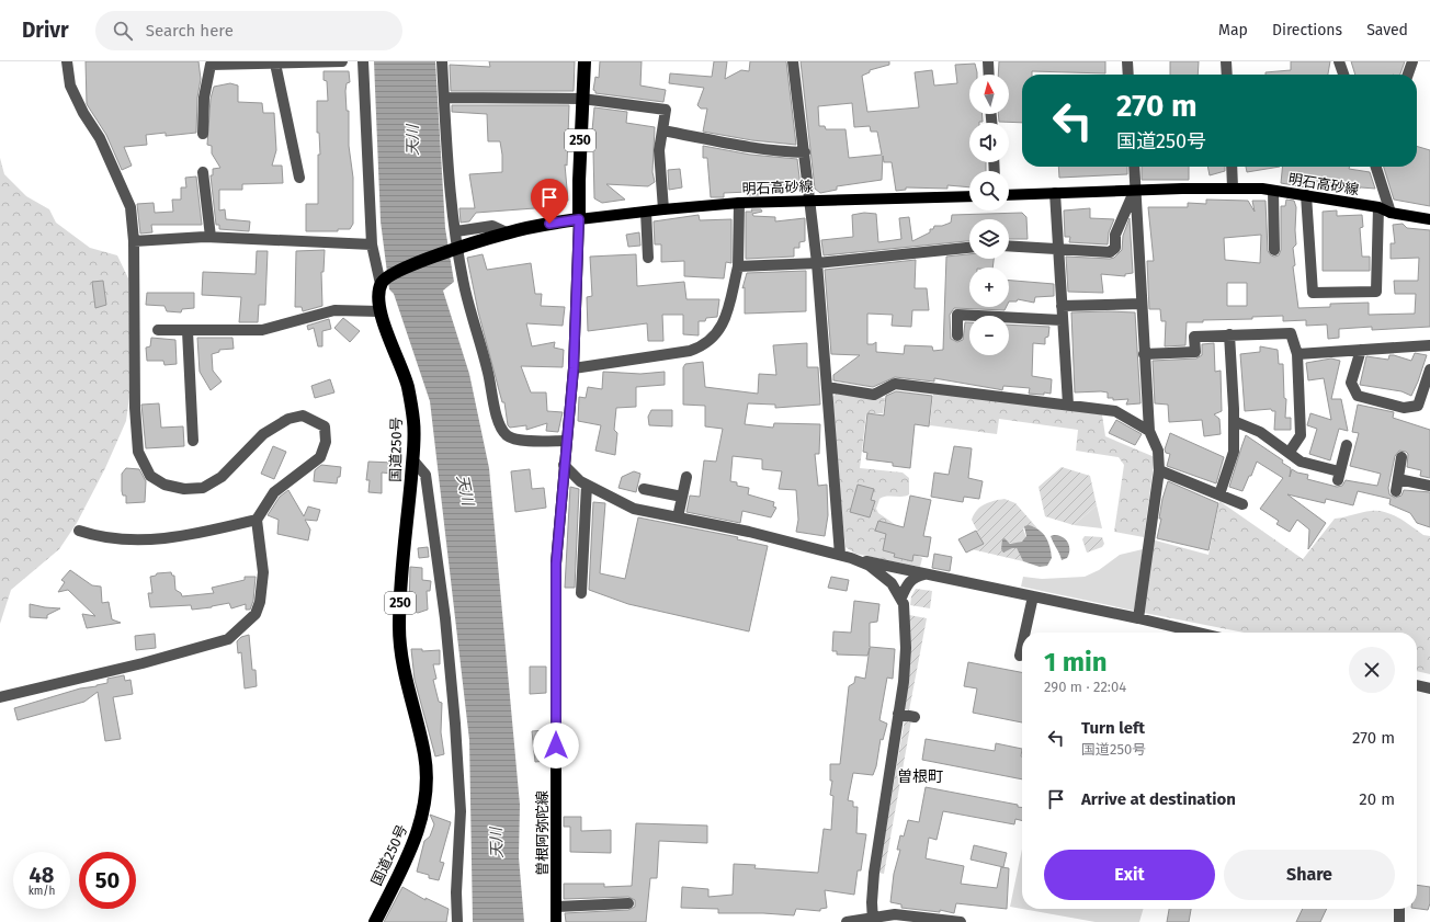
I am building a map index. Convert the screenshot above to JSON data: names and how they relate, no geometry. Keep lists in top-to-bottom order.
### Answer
{
  "streets": {
    "highway": ["250", "国道250号"],
    "main road": ["明石高砂線", "曽根阿弥陀線"]
  },
  "crossings": [
    ["250", "明石高砂線"],
    ["250", "曽根阿弥陀線"],
    ["明石高砂線", "曽根阿弥陀線"]
  ],
  "districts": ["曽根町"],
  "water": ["天川"],
  "north": "top",
  "page": {
    "header": "Drivr",
    "search": "Search here",
    "nav": ["Map", "Directions", "Saved"],
    "map_buttons": ["+", "−"],
    "turn": ["270 m", "国道250号"],
    "heading": ["1 min", "290 m · 22:04"],
    "list": [
      {
        "name": "Turn left",
        "note": "国道250号",
        "value": "270 m"
      },
      {
        "name": "Arrive at destination",
        "value": "20 m"
      }
    ],
    "buttons": ["Exit", "Share"],
    "speed": "48 km/h",
    "limit": "50"
  }
}
